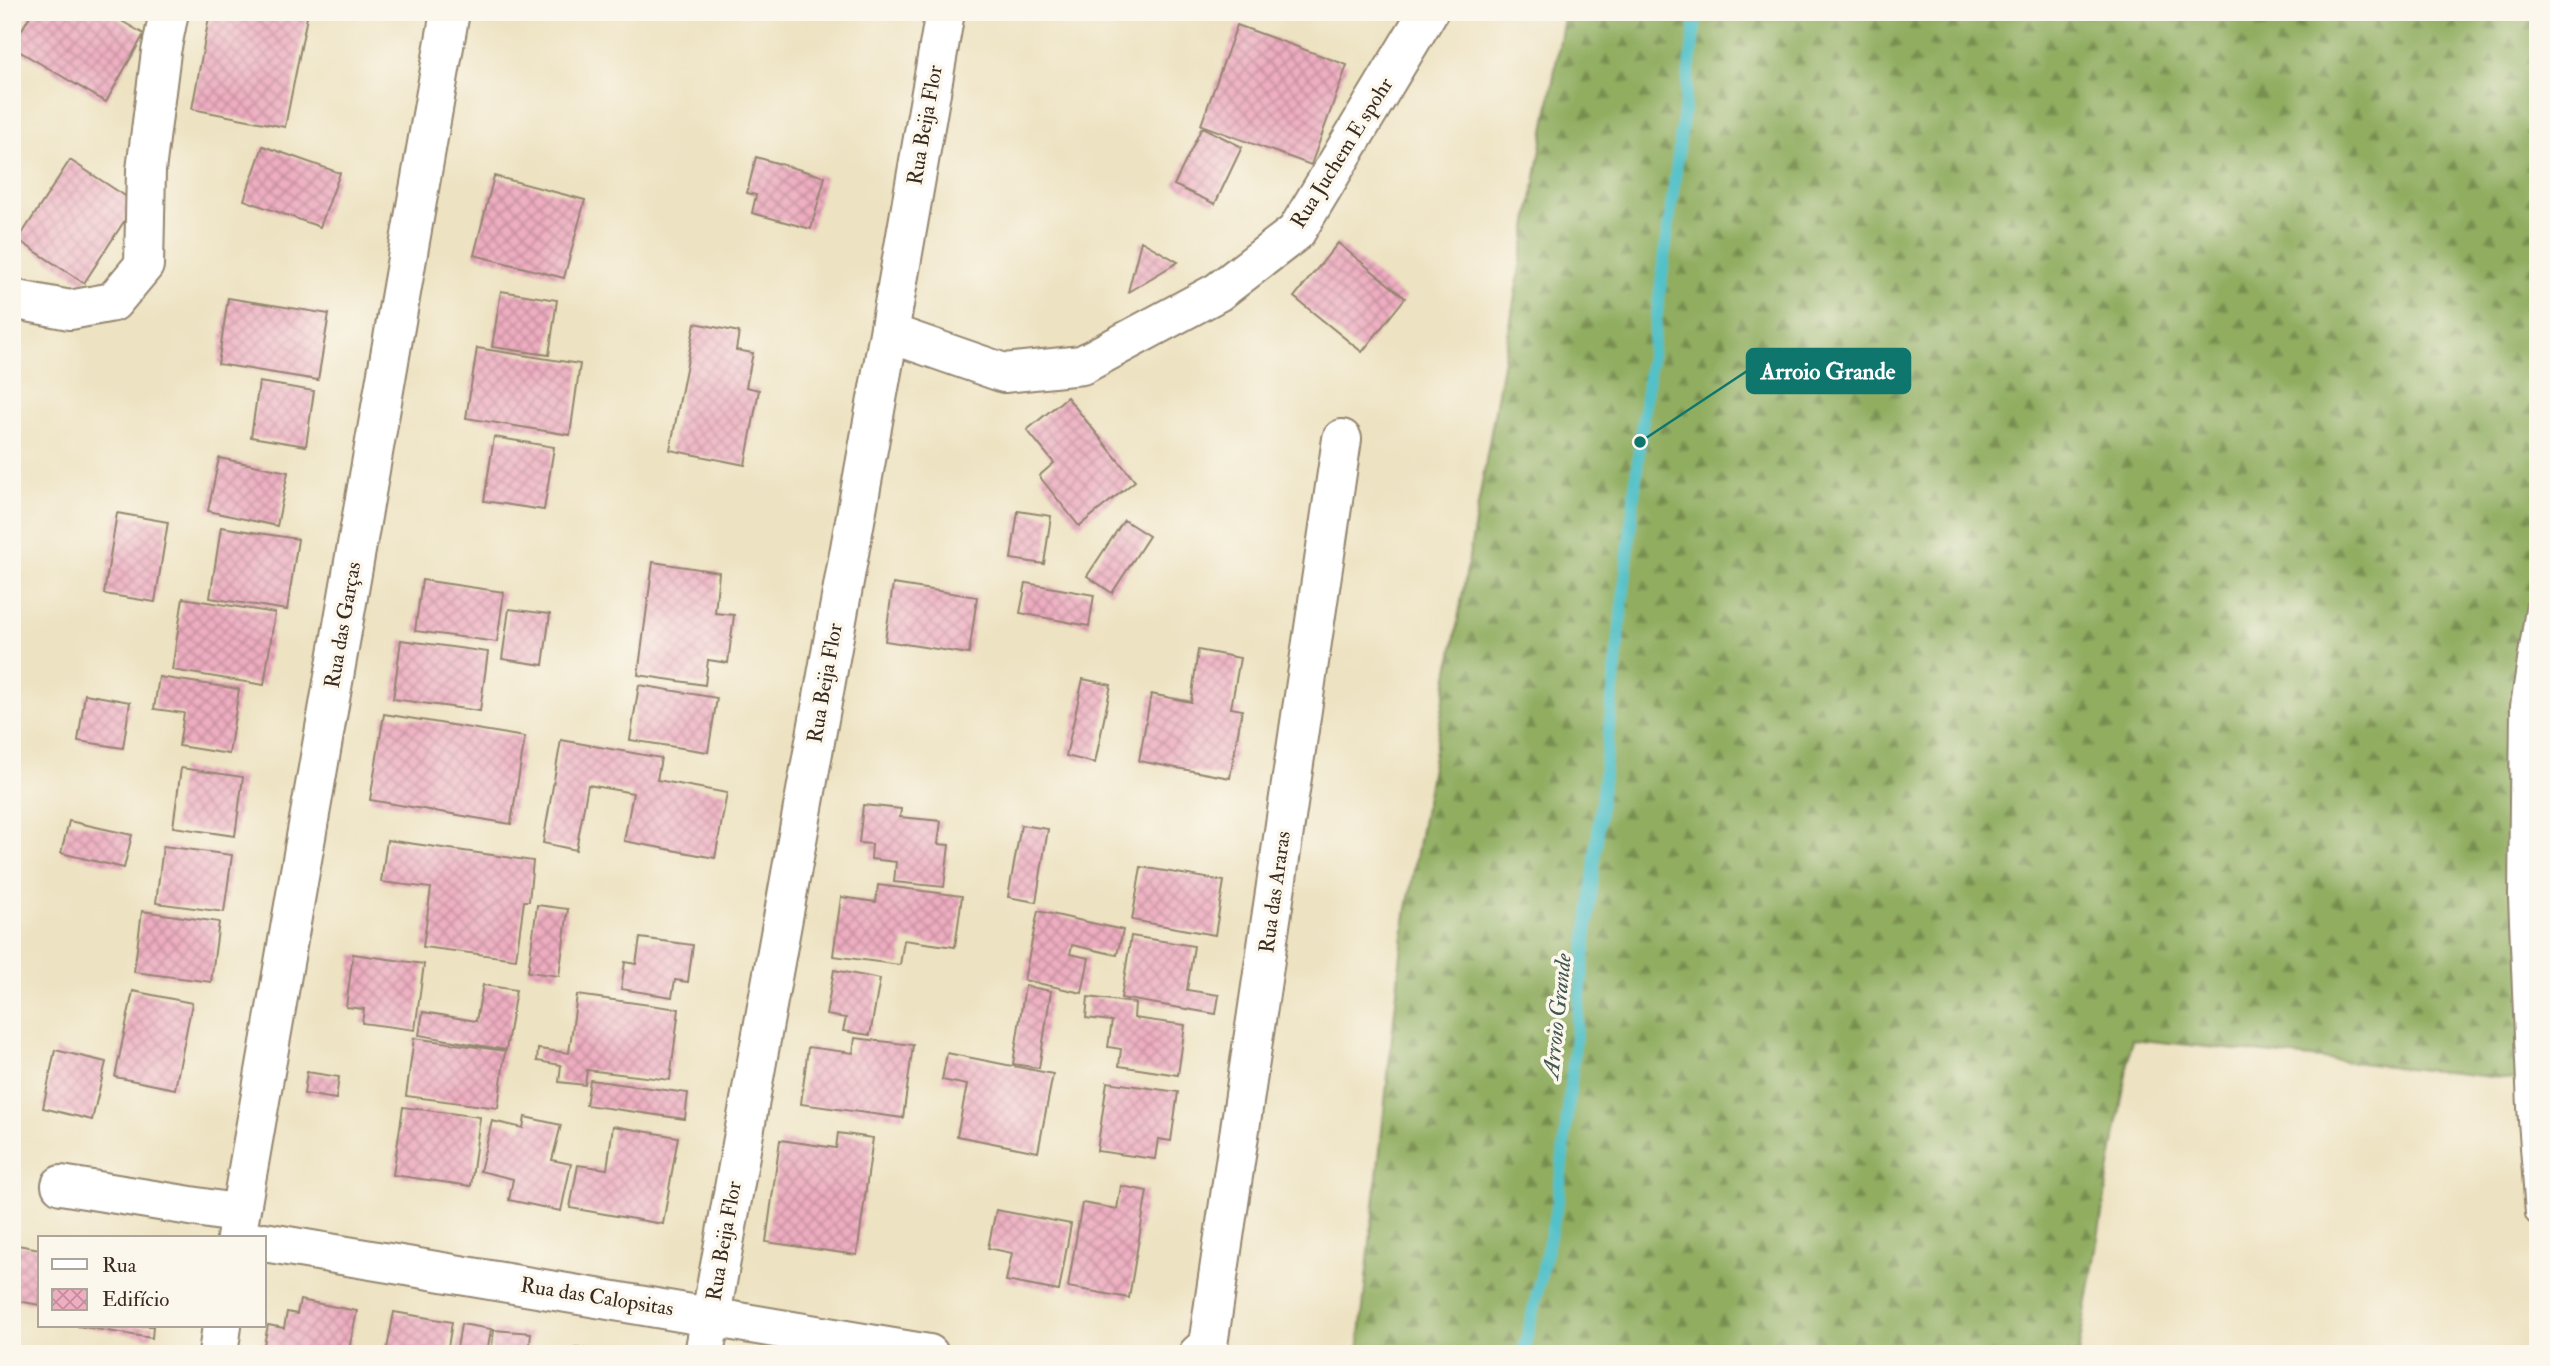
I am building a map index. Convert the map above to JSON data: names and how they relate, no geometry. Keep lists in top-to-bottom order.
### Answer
{
  "streets": {
    "street": [
      "Rua Beija Flor",
      "Rua Juchem E spohr",
      "Rua das Garças",
      "Rua das Araras",
      "Rua das Calopsitas"
    ]
  },
  "crossings": [
    ["Rua Beija Flor", "Rua Juchem E spohr"],
    ["Rua Beija Flor", "Rua das Calopsitas"],
    ["Rua das Garças", "Rua das Calopsitas"]
  ],
  "water": ["Arroio Grande"],
  "places": ["Arroio Grande"],
  "legend": ["Rua", "Edifício"]
}
